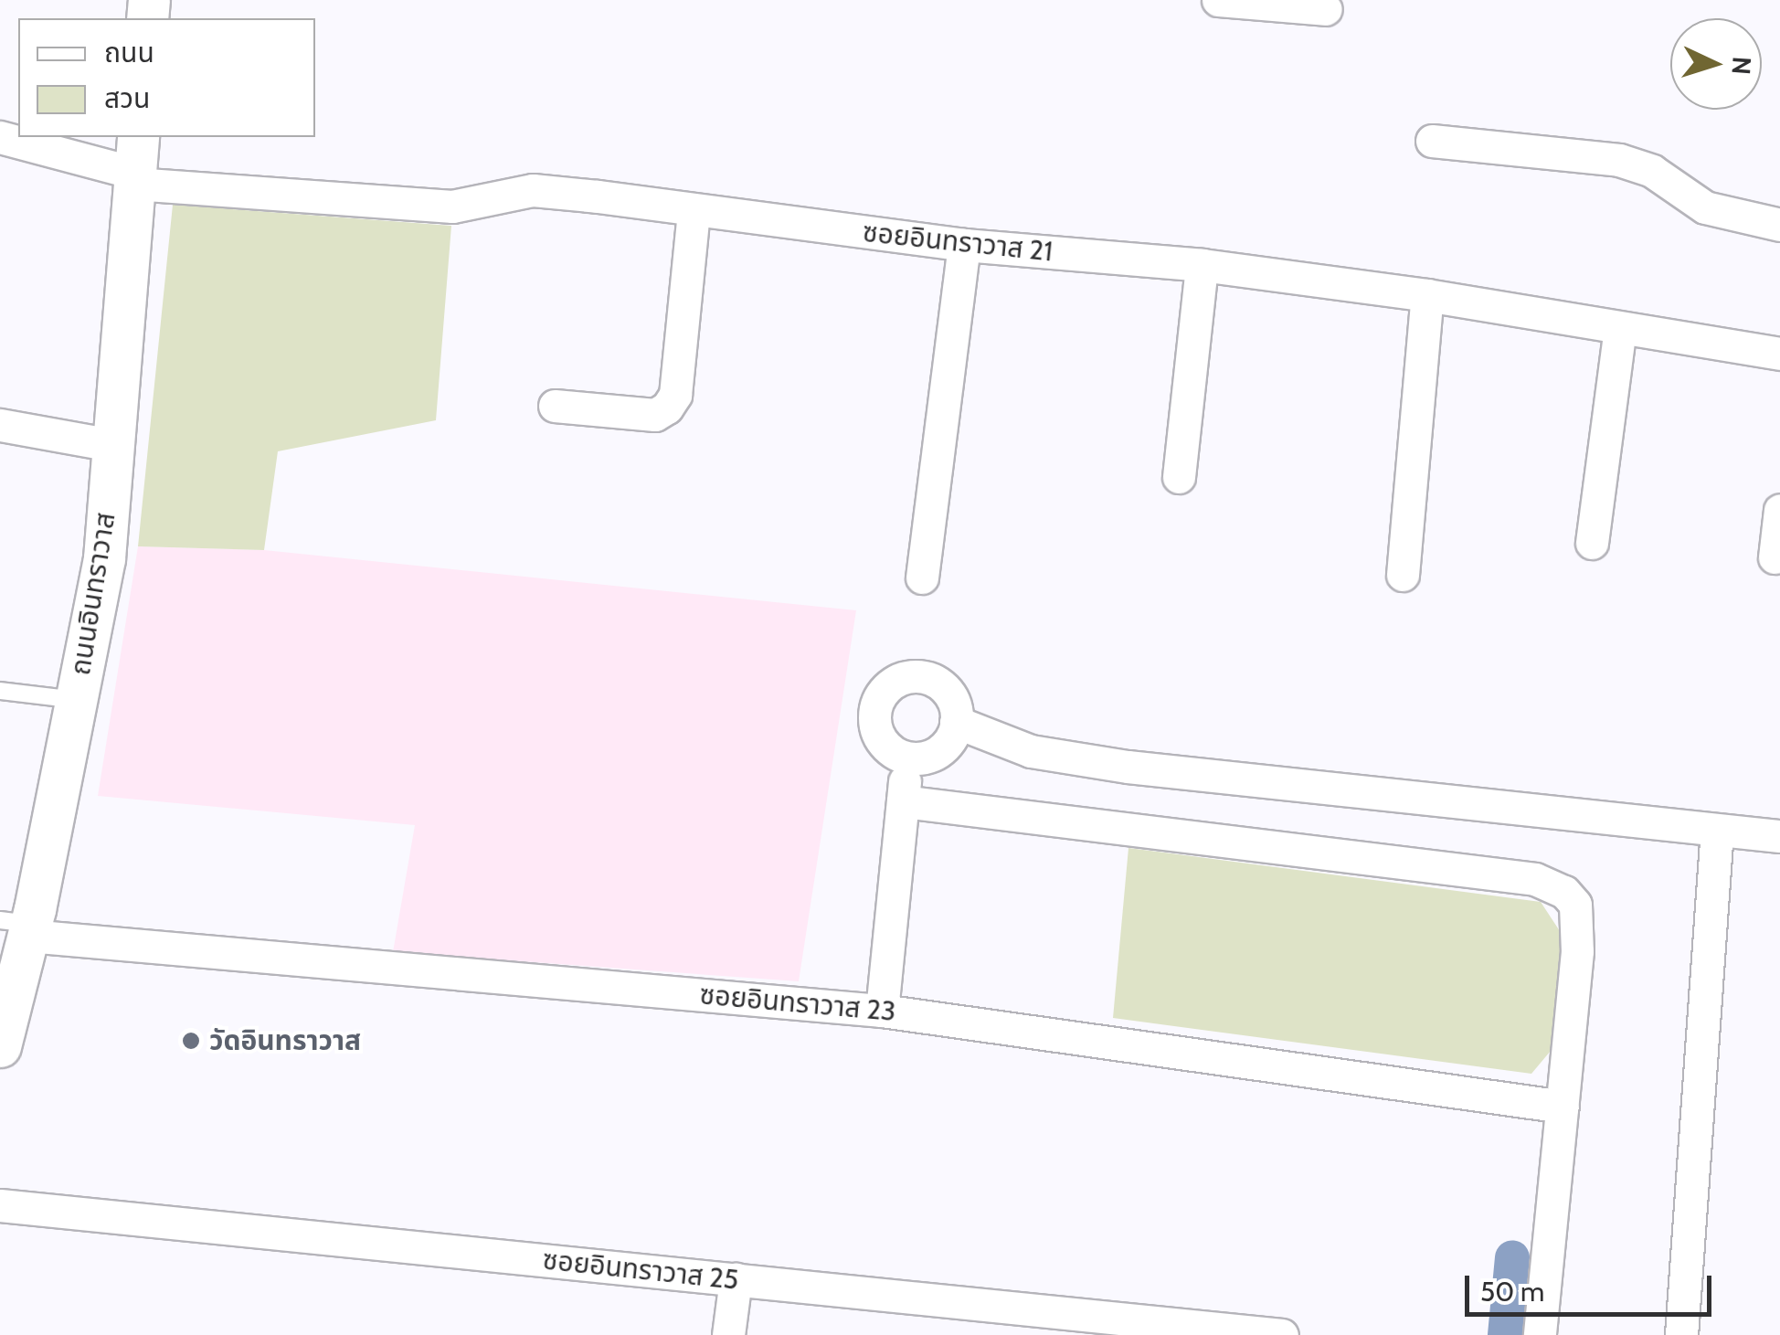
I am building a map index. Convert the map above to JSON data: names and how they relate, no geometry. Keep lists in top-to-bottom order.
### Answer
{
  "streets": {
    "street": [
      "ซอยอินทราวาส 21",
      "ถนนอินทราวาส",
      "ซอยอินทราวาส 23",
      "ซอยอินทราวาส 25"
    ]
  },
  "crossings": [
    ["ซอยอินทราวาส 21", "ถนนอินทราวาส"],
    ["ถนนอินทราวาส", "ซอยอินทราวาส 23"]
  ],
  "places": ["วัดอินทราวาส"],
  "legend": ["ถนน", "สวน"],
  "scale_bar": "50 m",
  "north": "right"
}
